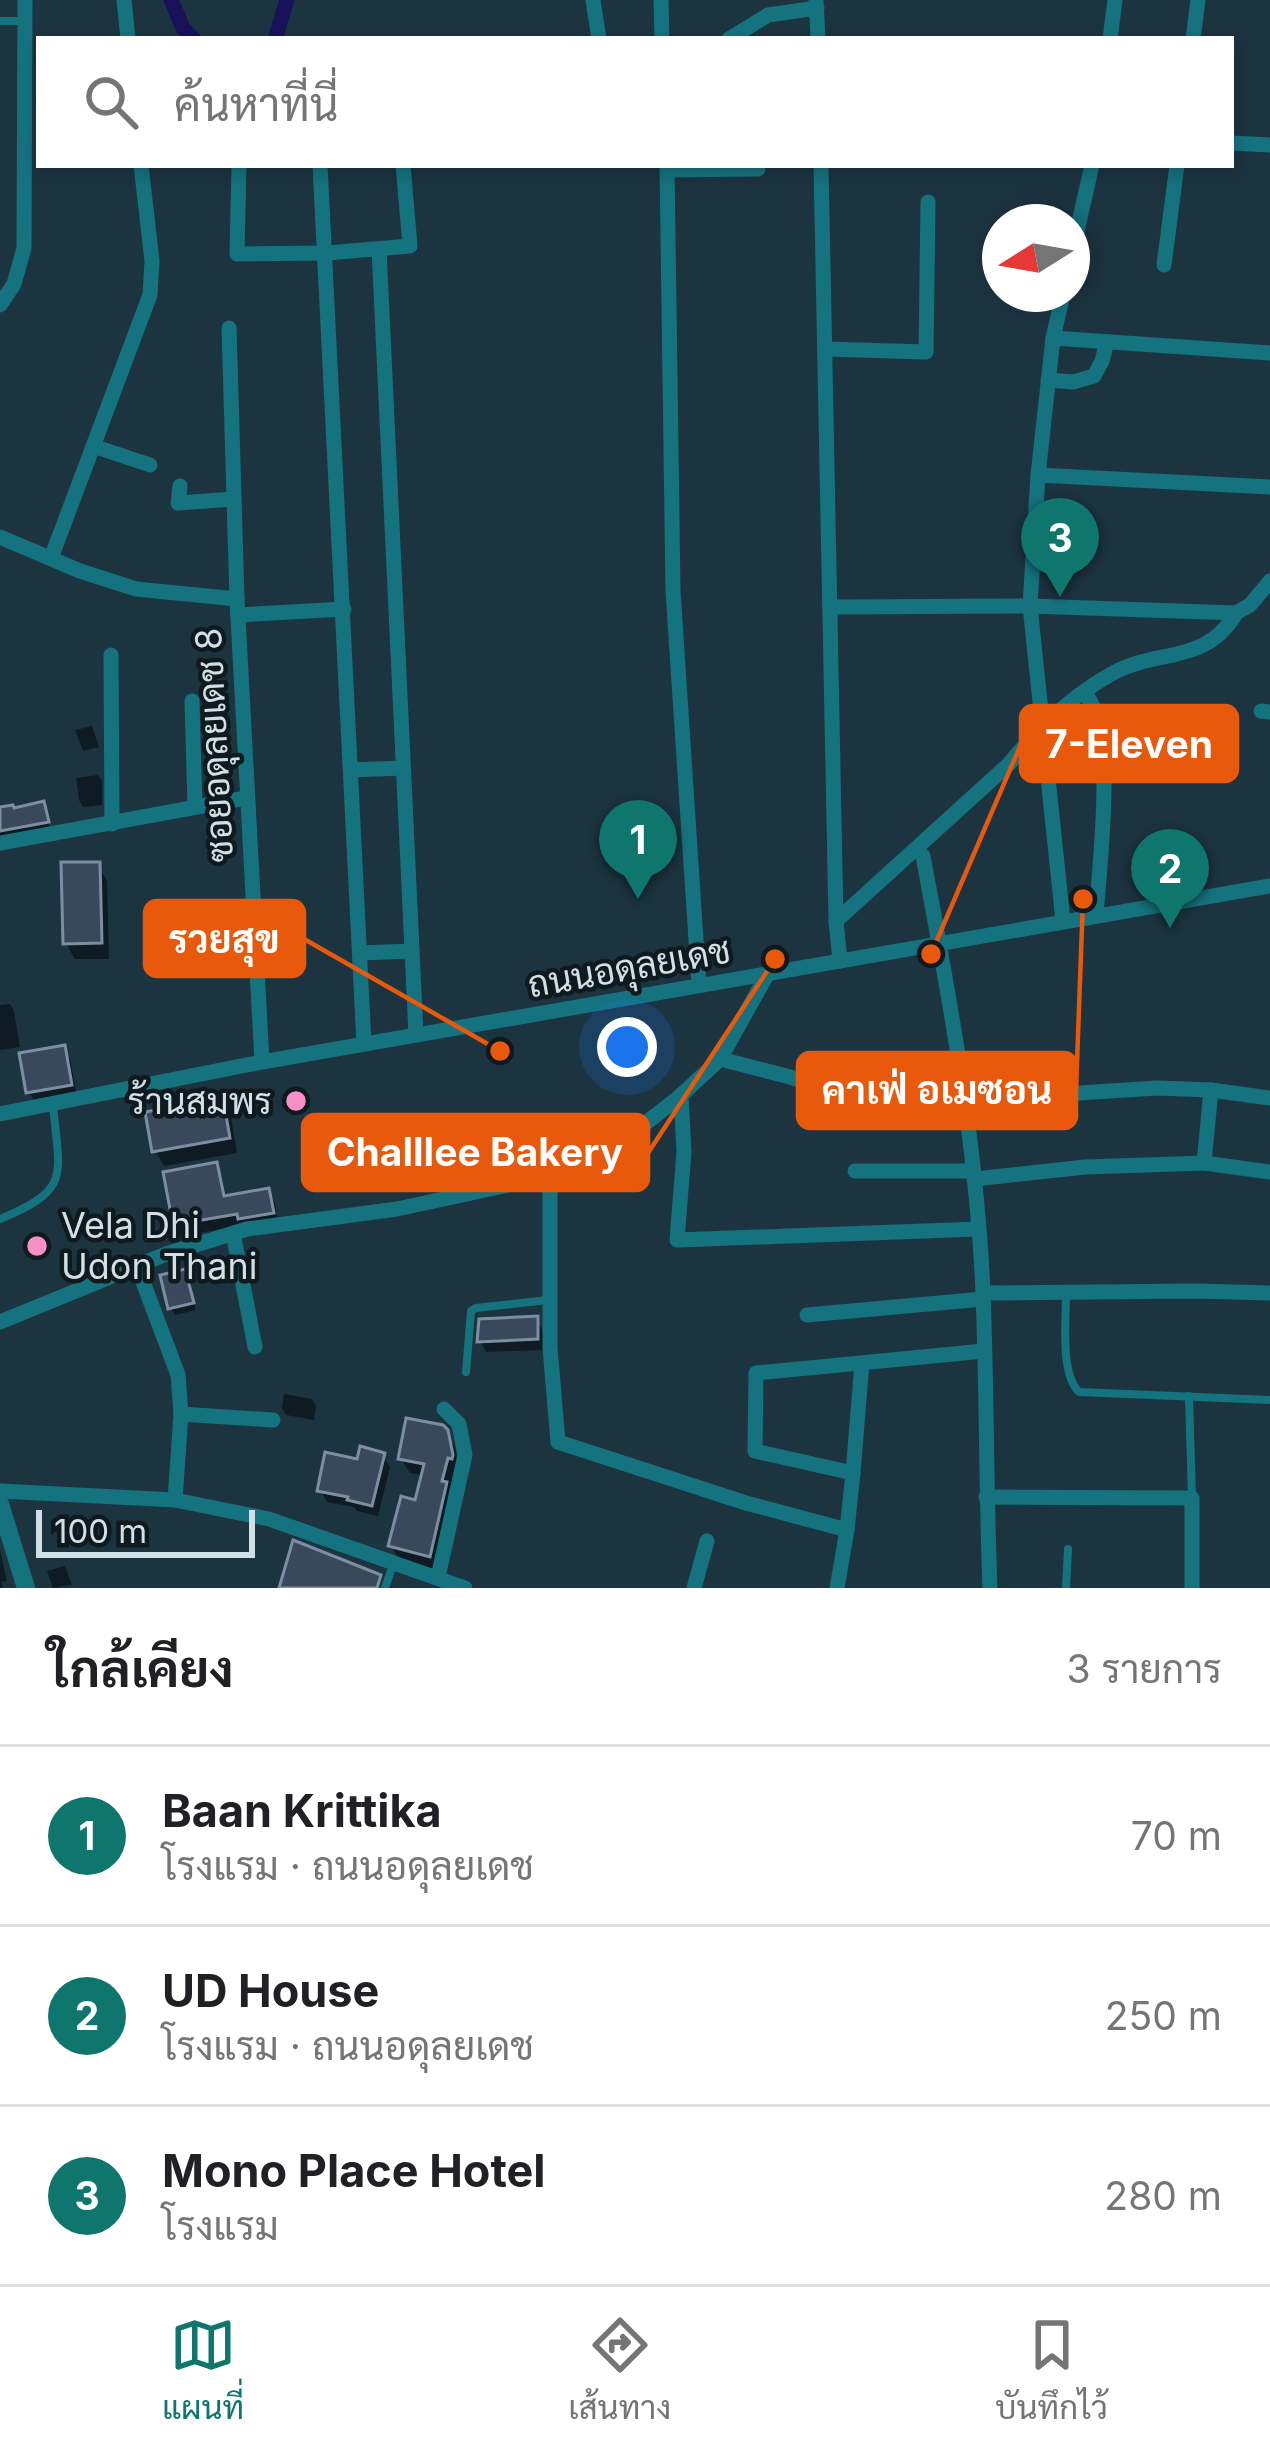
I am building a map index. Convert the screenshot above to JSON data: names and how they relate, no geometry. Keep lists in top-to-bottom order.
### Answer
{
  "streets": {
    "street": ["ซอยอดุลยเดช 8", "ถนนอดุลยเดช"]
  },
  "crossings": [
    ["ซอยอดุลยเดช 8", "ถนนอดุลยเดช"]
  ],
  "places": [
    "คาเฟ่ อเมซอน",
    "7-Eleven",
    "Challlee Bakery",
    "รวยสุข",
    "ร้านสมพร",
    "Vela Dhi Udon Thani"
  ],
  "scale_bar": "100 m",
  "north": "left",
  "page": {
    "search": "ค้นหาที่นี่",
    "pins": ["3", "1", "2"],
    "scale": "100 m",
    "heading": ["ใกล้เคียง", "3 รายการ"],
    "list": [
      {
        "mark": "1",
        "name": "Baan Krittika",
        "note": "โรงแรม · ถนนอดุลยเดช",
        "value": "70 m"
      },
      {
        "mark": "2",
        "name": "UD House",
        "note": "โรงแรม · ถนนอดุลยเดช",
        "value": "250 m"
      },
      {
        "mark": "3",
        "name": "Mono Place Hotel",
        "note": "โรงแรม",
        "value": "280 m"
      }
    ],
    "nav": ["แผนที่", "เส้นทาง", "บันทึกไว้"]
  }
}
